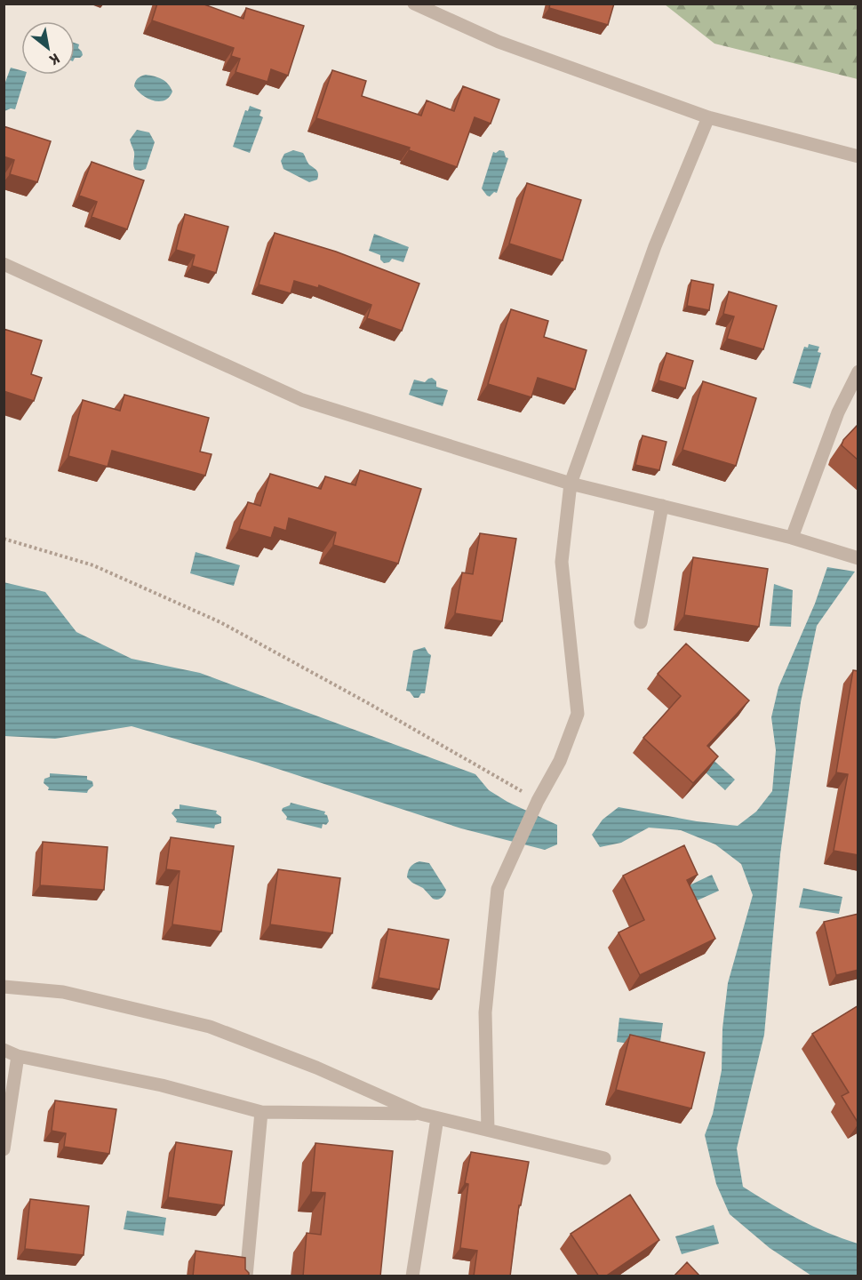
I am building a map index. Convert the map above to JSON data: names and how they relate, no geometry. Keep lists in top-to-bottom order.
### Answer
{
  "north": "bottom right"
}
